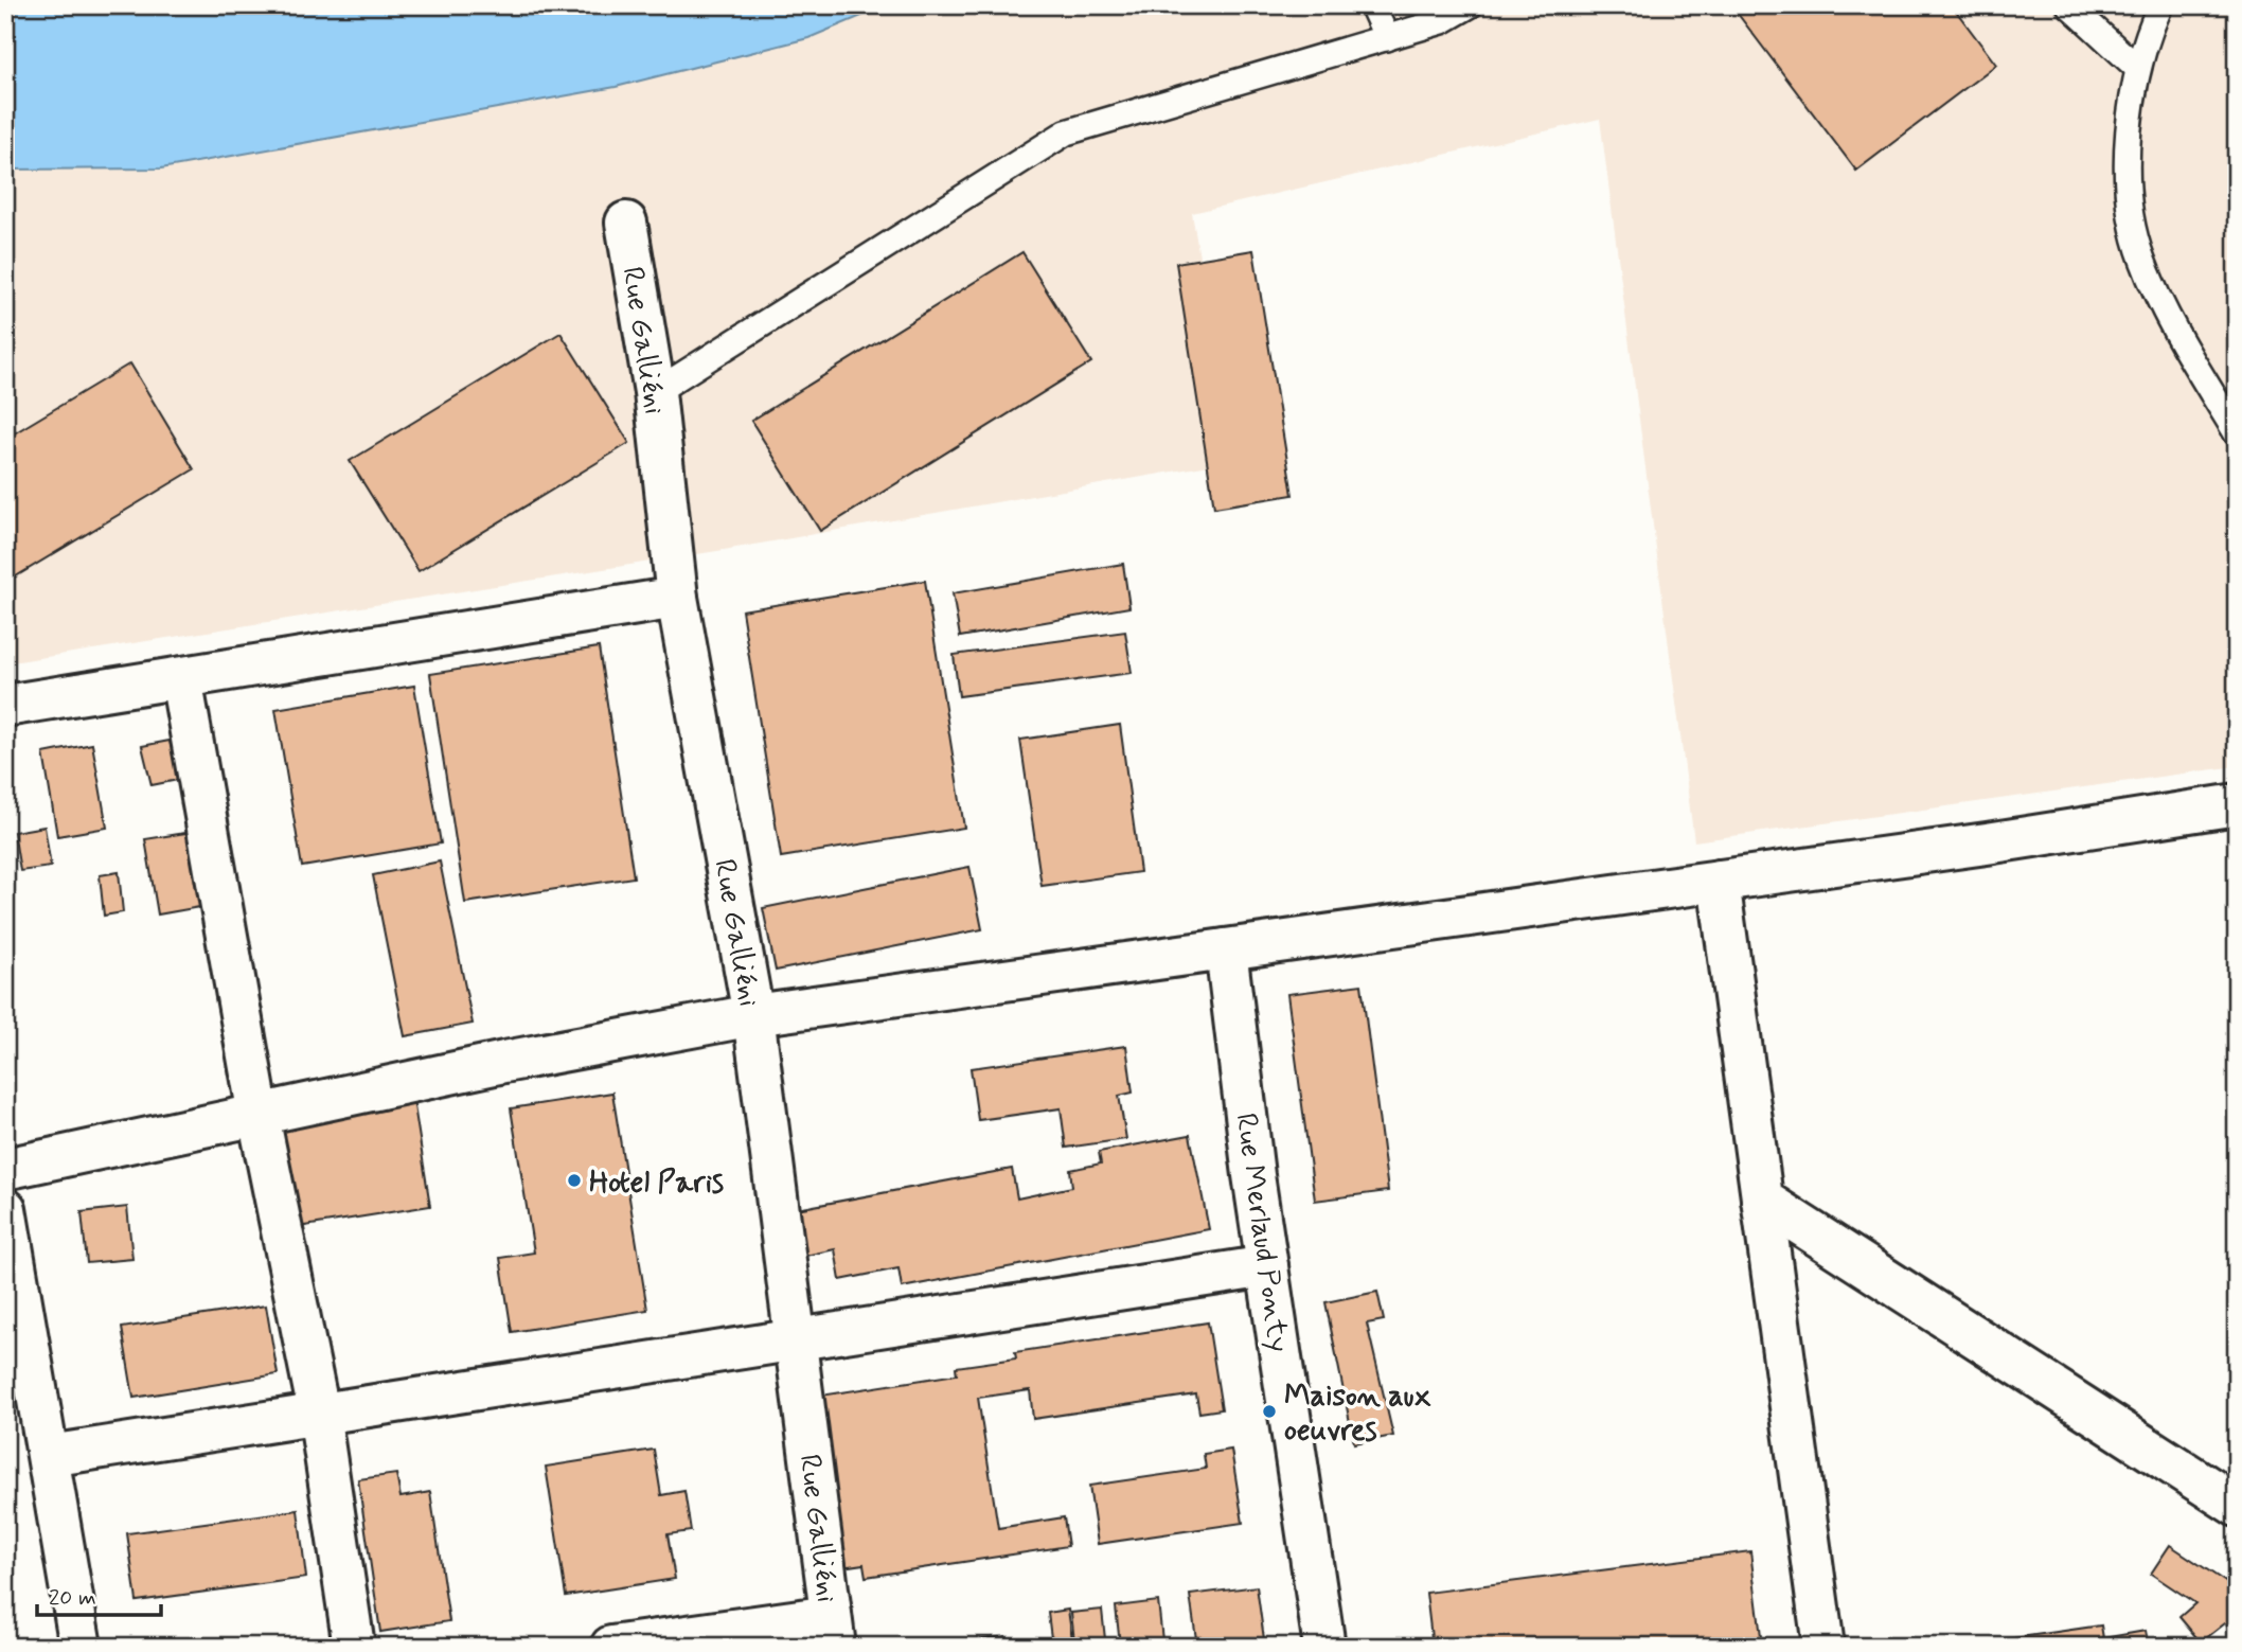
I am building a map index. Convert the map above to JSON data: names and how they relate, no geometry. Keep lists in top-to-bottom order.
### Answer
{
  "streets": {
    "street": ["Rue Galliéni", "Rue Merlaud Ponty"]
  },
  "places": ["Hotel Paris", "Maison aux oeuvres"],
  "scale_bar": "20 m"
}
